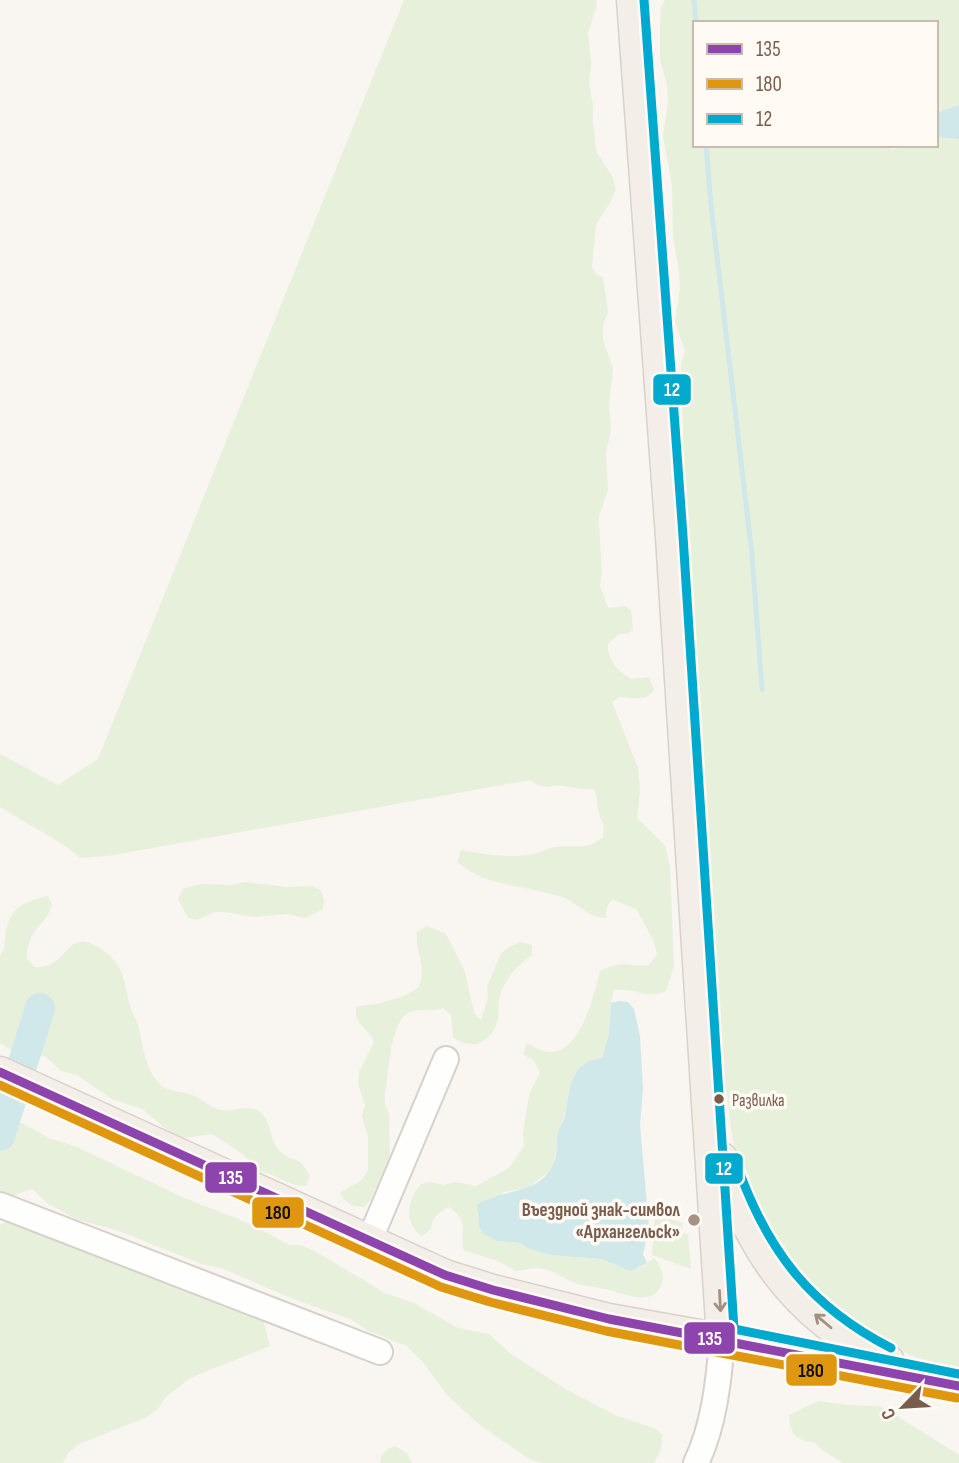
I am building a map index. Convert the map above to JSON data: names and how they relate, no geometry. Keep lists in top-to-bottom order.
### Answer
{
  "places": ["Развилка", "Въездной знак-символ «Архангельск»"],
  "lines": ["transit line 12", "transit line 135", "transit line 180"],
  "legend": ["135", "180", "12"],
  "north": "bottom left"
}
